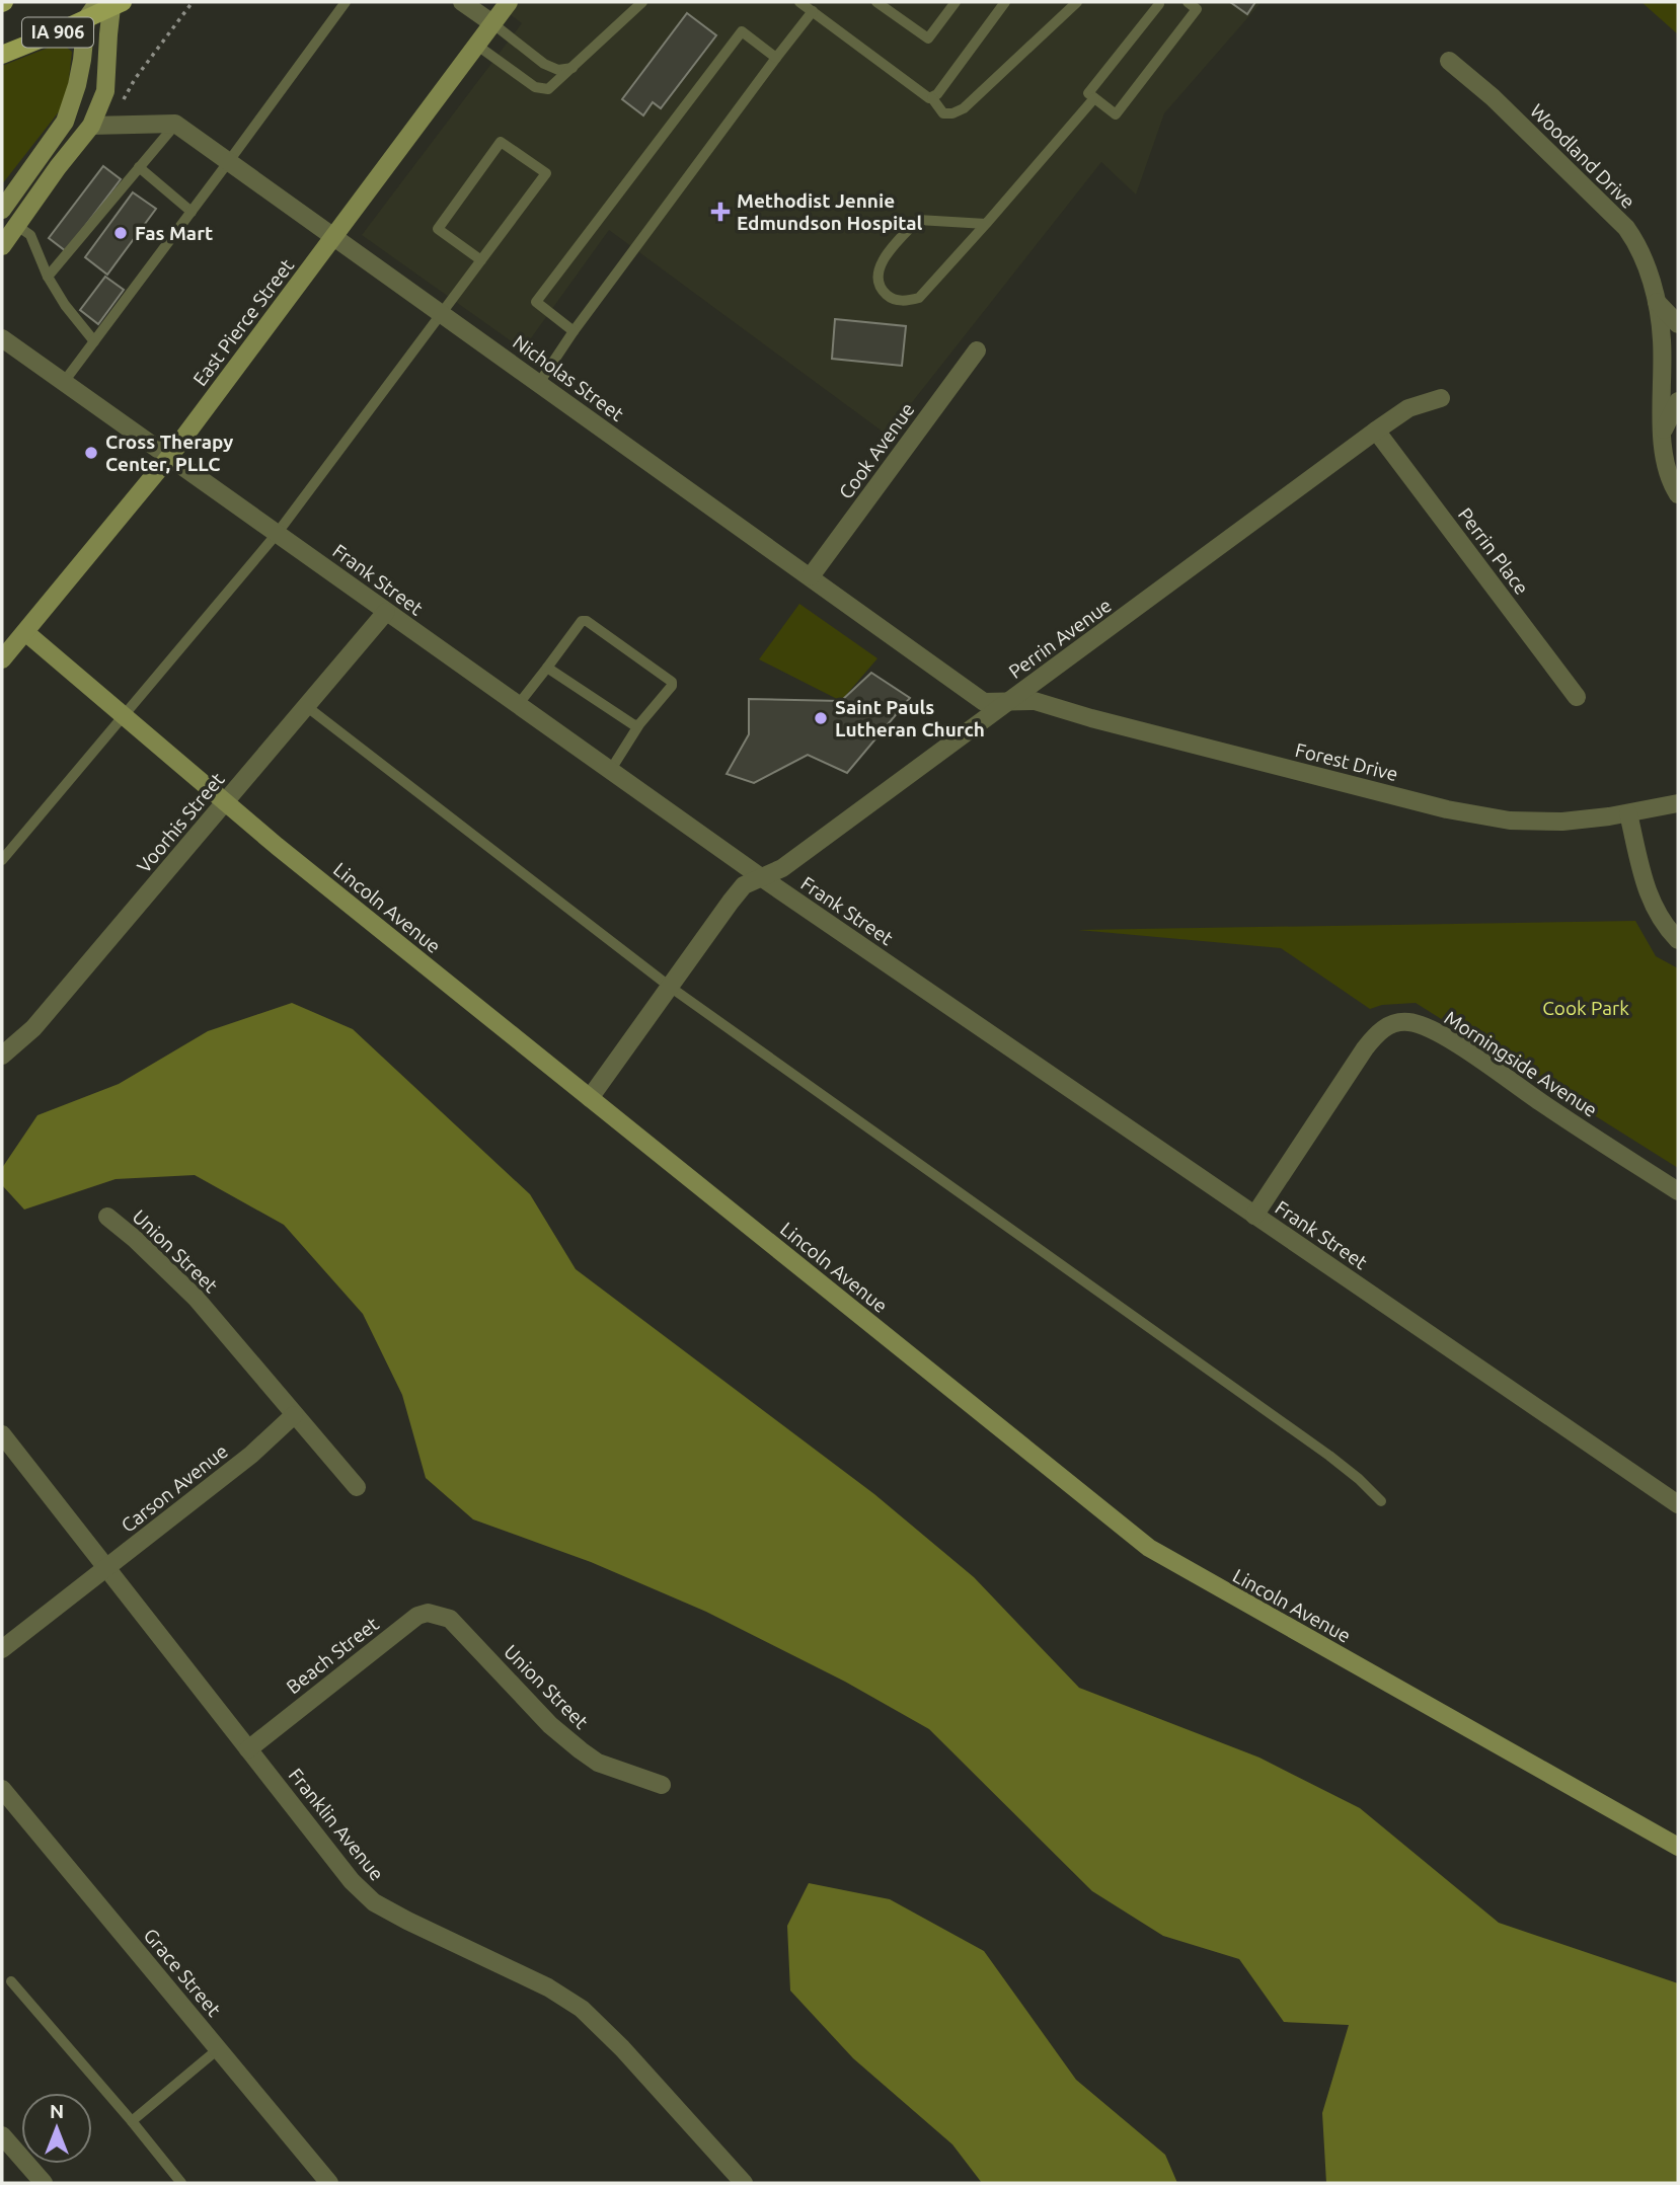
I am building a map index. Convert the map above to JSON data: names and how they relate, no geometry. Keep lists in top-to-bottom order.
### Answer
{
  "streets": {
    "main road": ["IA 906"],
    "street": [
      "Woodland Drive",
      "East Pierce Street",
      "Nicholas Street",
      "Cook Avenue",
      "Perrin Place",
      "Frank Street",
      "Perrin Avenue",
      "Forest Drive",
      "Voorhis Street",
      "Lincoln Avenue",
      "Morningside Avenue",
      "Union Street",
      "Carson Avenue",
      "Beach Street",
      "Franklin Avenue",
      "Grace Street"
    ]
  },
  "crossings": [
    ["East Pierce Street", "Nicholas Street"],
    ["East Pierce Street", "Frank Street"],
    ["East Pierce Street", "Lincoln Avenue"],
    ["Nicholas Street", "Cook Avenue"],
    ["Nicholas Street", "Perrin Avenue"],
    ["Nicholas Street", "Forest Drive"],
    ["Perrin Place", "Perrin Avenue"],
    ["Frank Street", "Perrin Avenue"],
    ["Frank Street", "Voorhis Street"],
    ["Frank Street", "Morningside Avenue"],
    ["Perrin Avenue", "Forest Drive"],
    ["Perrin Avenue", "Lincoln Avenue"],
    ["Voorhis Street", "Lincoln Avenue"],
    ["Union Street", "Carson Avenue"],
    ["Union Street", "Beach Street"],
    ["Carson Avenue", "Franklin Avenue"],
    ["Beach Street", "Franklin Avenue"]
  ],
  "parks": ["Cook Park"],
  "places": {
    "health": ["Methodist Jennie Edmundson Hospital"],
    "other": ["Fas Mart", "Cross Therapy Center, PLLC", "Saint Pauls Lutheran Church"]
  },
  "north": "top"
}
